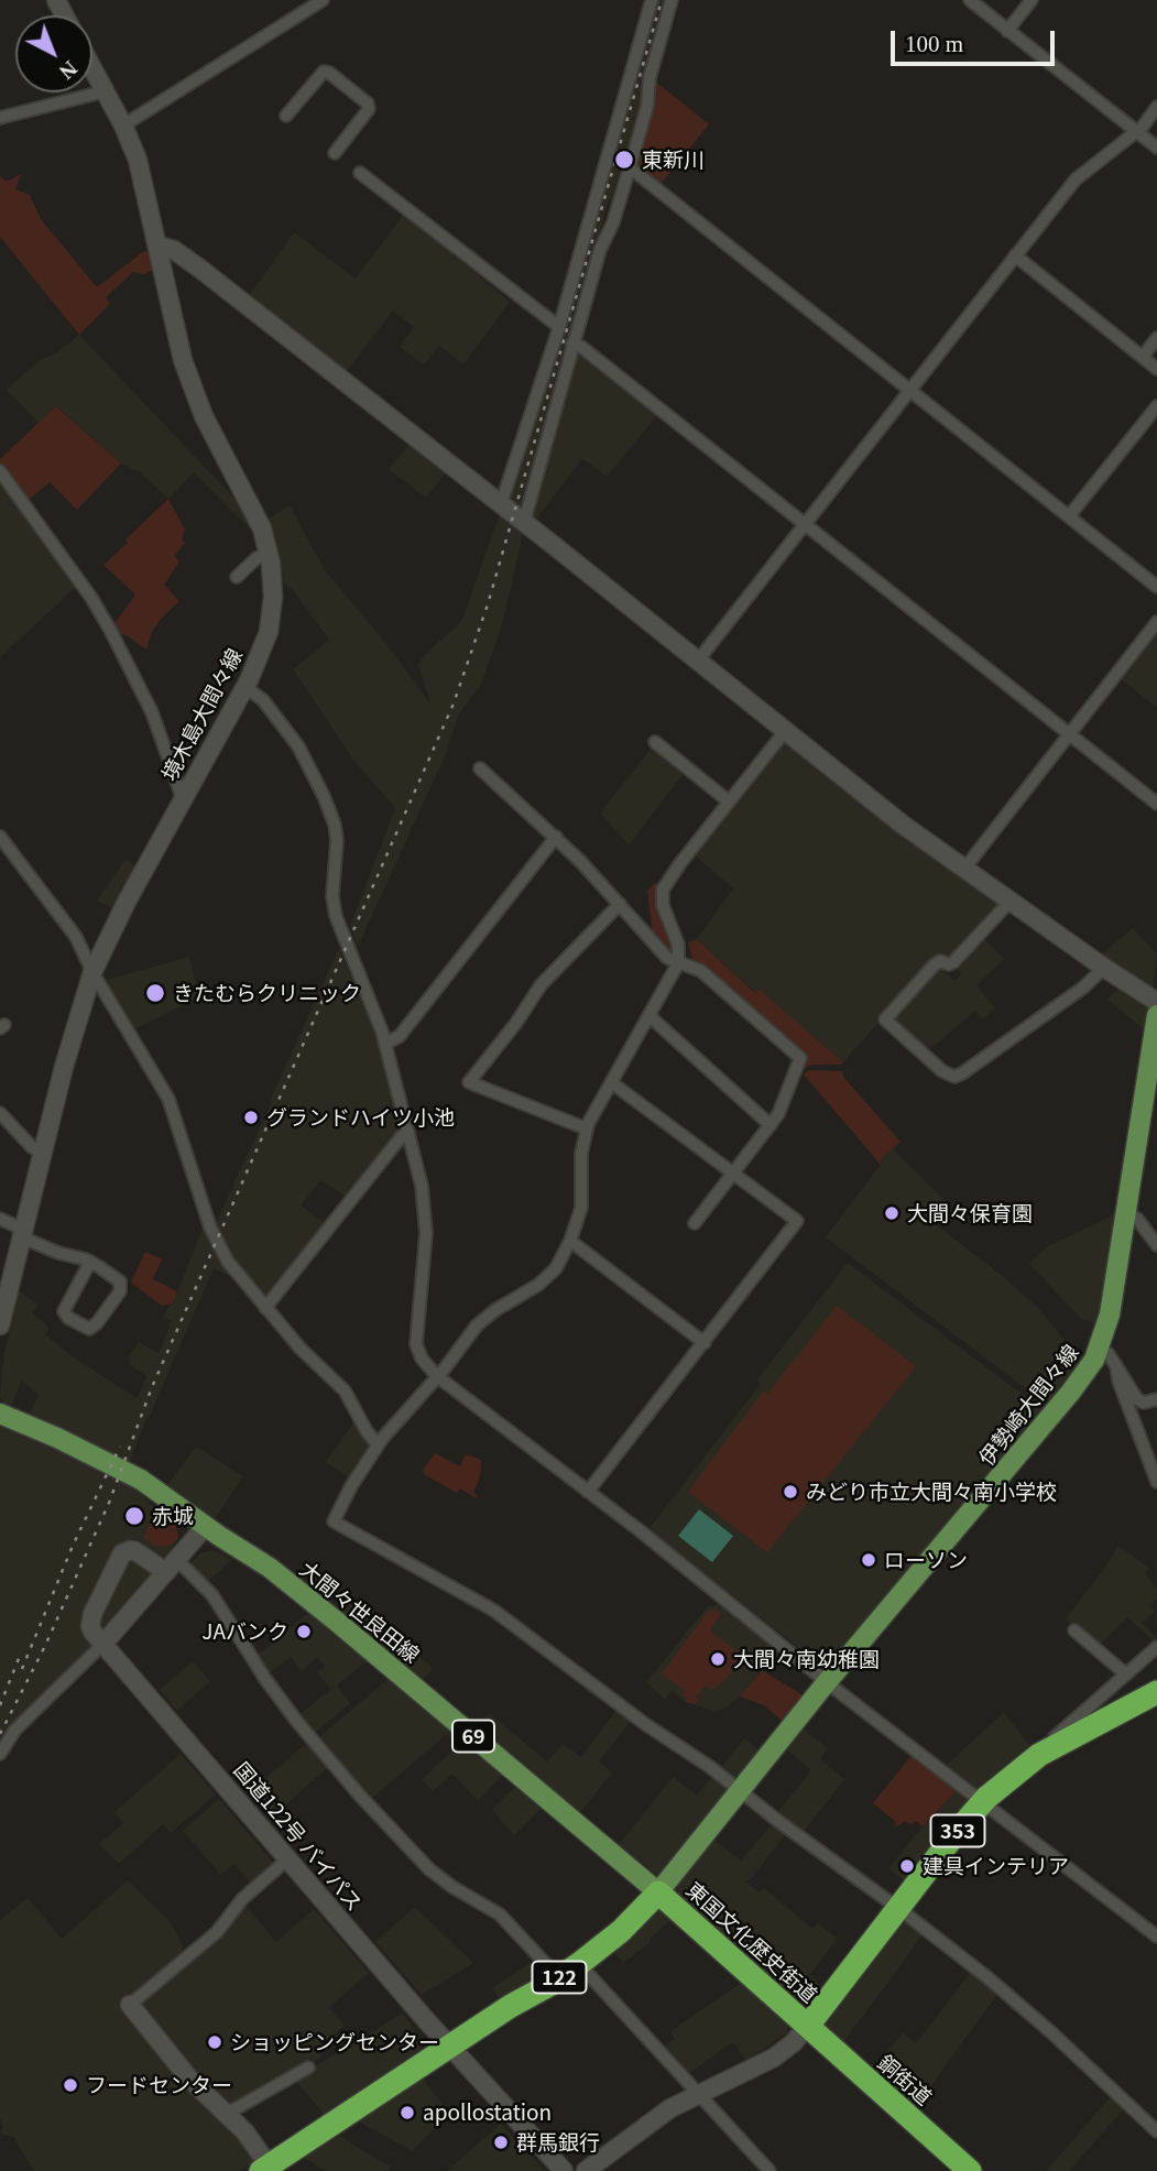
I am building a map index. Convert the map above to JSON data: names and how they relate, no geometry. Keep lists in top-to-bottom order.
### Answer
{
  "streets": {
    "highway": [
      "353",
      "東国文化歴史街道",
      "122",
      "銅街道"
    ],
    "main road": ["伊勢崎大間々線", "大間々世良田線", "69"],
    "street": ["境木島大間々線", "国道122号 バイパス"]
  },
  "crossings": [
    ["伊勢崎大間々線", "大間々世良田線"],
    ["伊勢崎大間々線", "東国文化歴史街道"],
    ["大間々世良田線", "東国文化歴史街道"],
    ["国道122号 バイパス", "東国文化歴史街道"],
    ["東国文化歴史街道", "銅街道"]
  ],
  "places": [
    "東新川",
    "きたむらクリニック",
    "グランドハイツ小池",
    "大間々保育園",
    "みどり市立大間々南小学校",
    "赤城",
    "ローソン",
    "JAバンク",
    "大間々南幼稚園",
    "建具インテリア",
    "ショッピングセンター",
    "フードセンター",
    "apollostation",
    "群馬銀行"
  ],
  "scale_bar": "100 m",
  "north": "bottom right"
}
